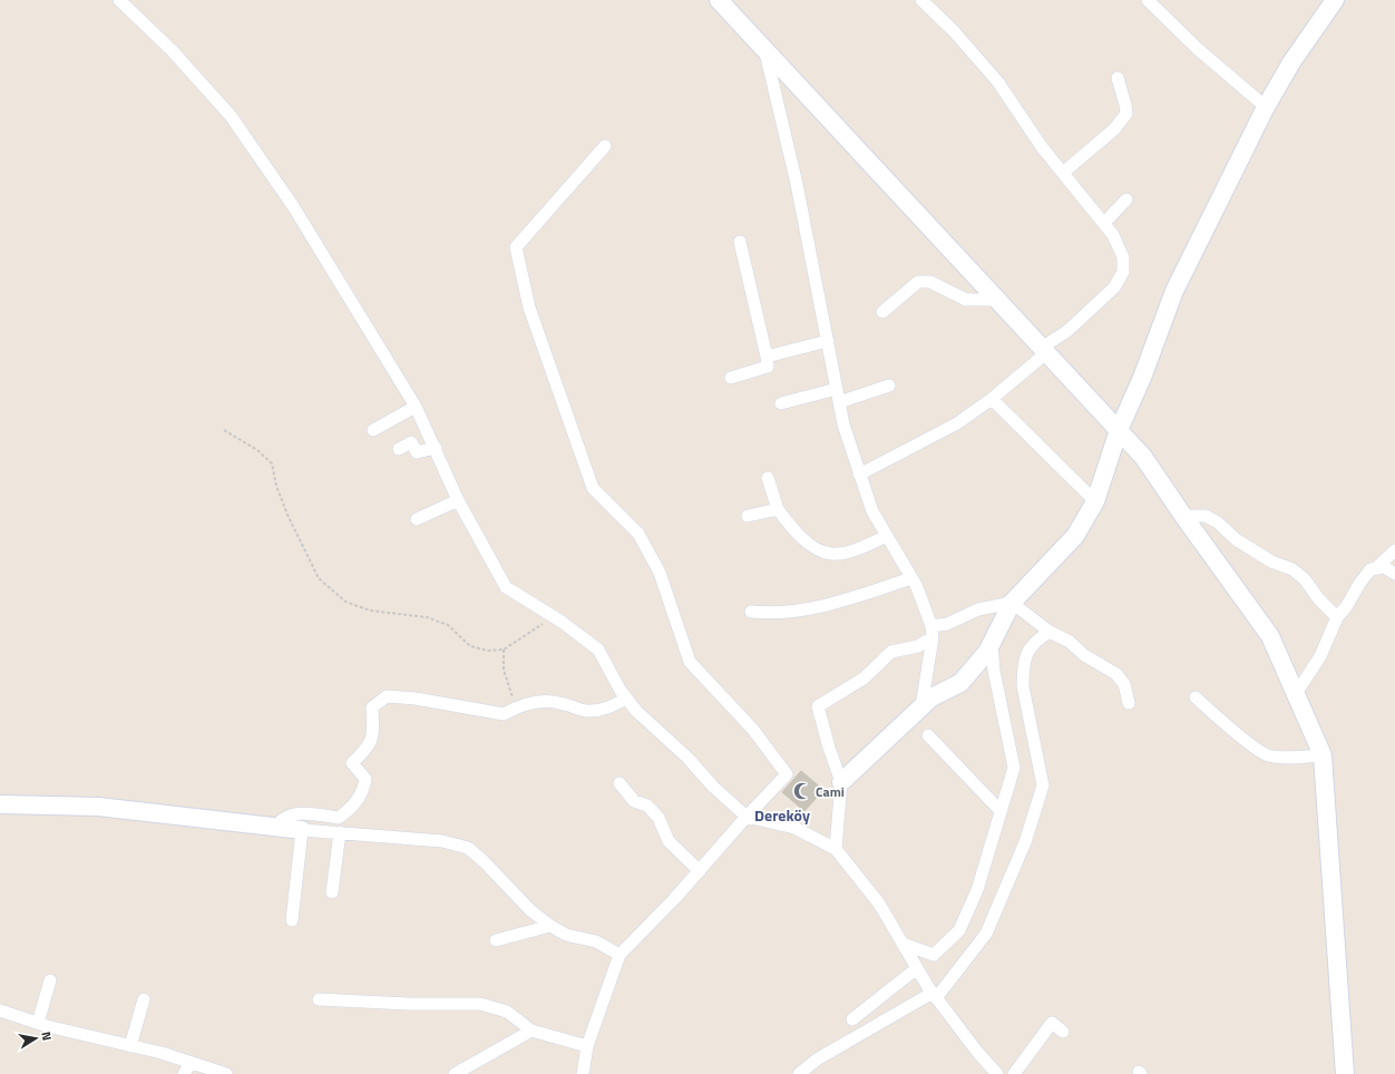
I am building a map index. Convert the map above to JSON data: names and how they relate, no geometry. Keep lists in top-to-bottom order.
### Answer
{
  "districts": ["Dereköy"],
  "places": {
    "mosque": ["Cami"]
  },
  "north": "right"
}
